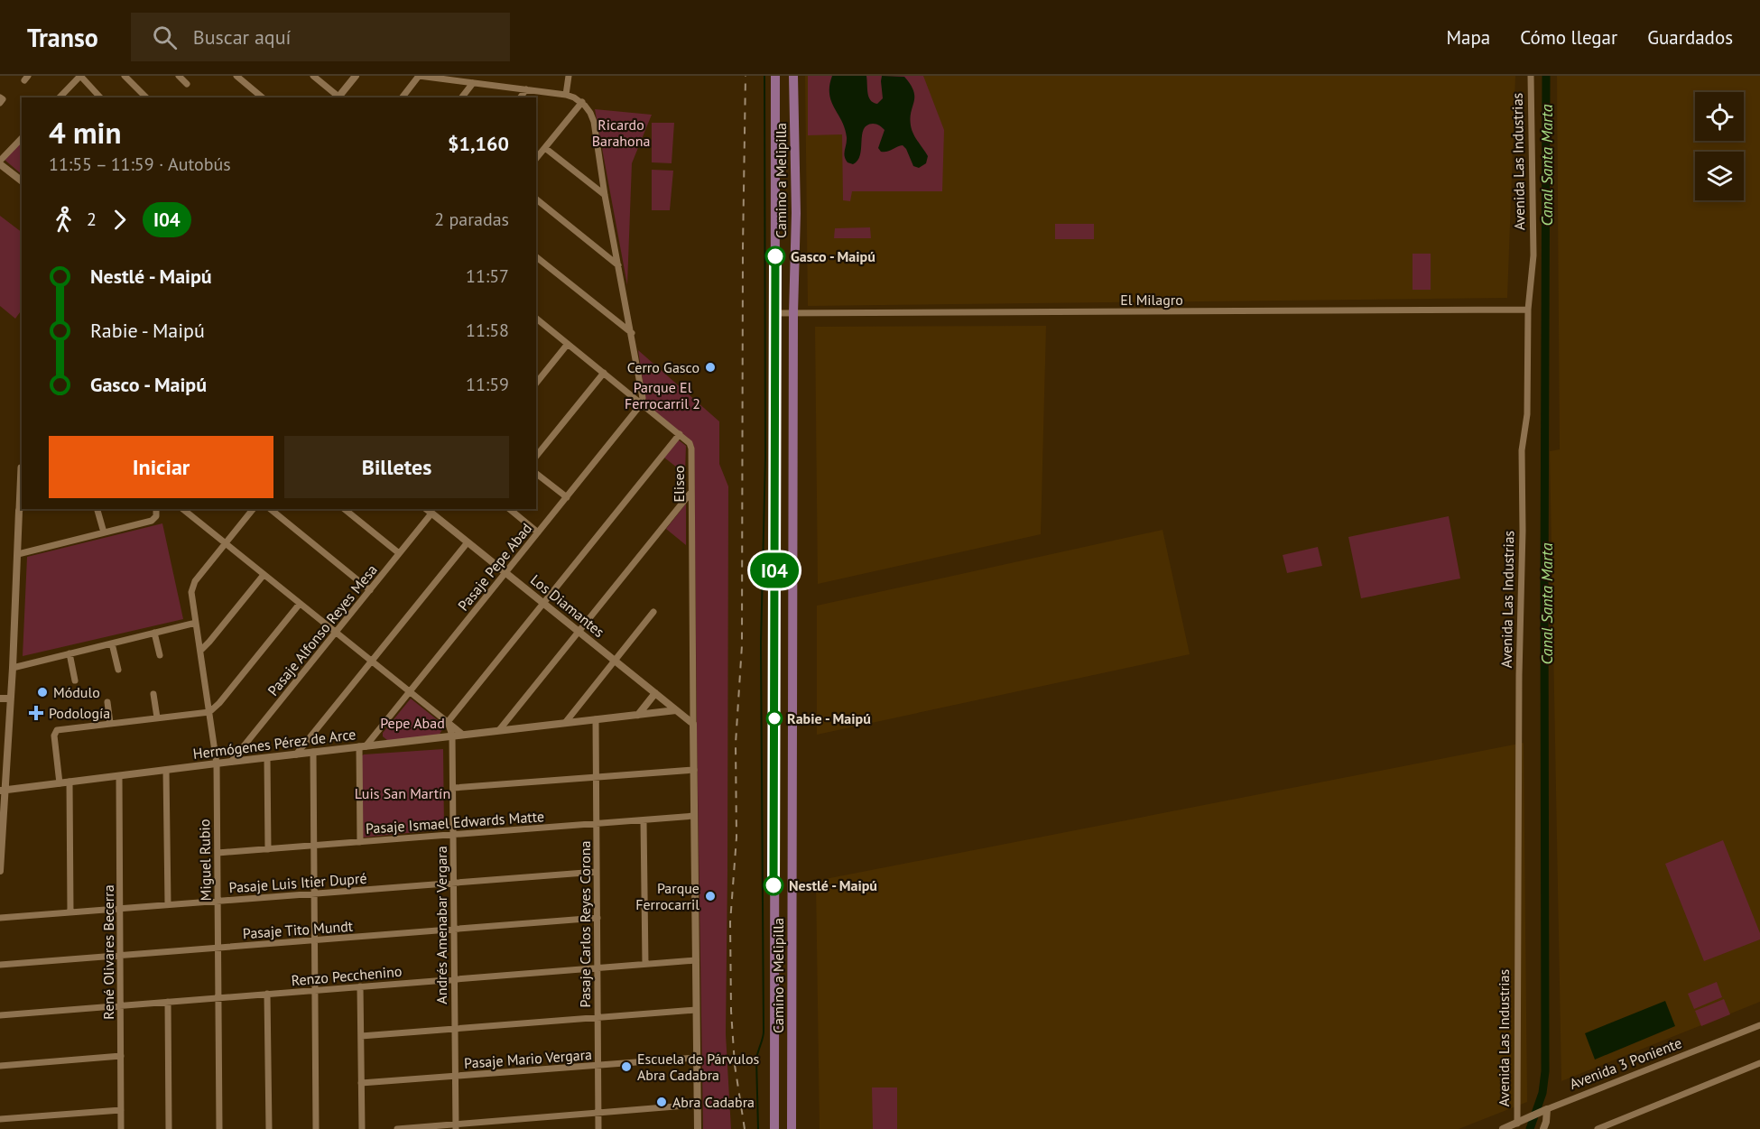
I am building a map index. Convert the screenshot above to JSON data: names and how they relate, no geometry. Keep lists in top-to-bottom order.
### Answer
{
  "streets": {
    "main road": ["Camino a Melipilla"],
    "street": [
      "Avenida Las Industrias",
      "El Milagro",
      "Eliseo",
      "Pasaje Pepe Abad",
      "Los Diamantes",
      "Pasaje Alfonso Reyes Mesa",
      "Hermógenes Pérez de Arce",
      "Pasaje Ismael Edwards Matte",
      "Miguel Rubio",
      "Pasaje Luis Itier Dupré",
      "Pasaje Carlos Reyes Corona",
      "Andrés Amenabar Vergara",
      "Pasaje Tito Mundt",
      "René Olivares Becerra",
      "Renzo Pecchenino",
      "Pasaje Mario Vergara",
      "Avenida 3 Poniente"
    ]
  },
  "crossings": [
    ["Avenida Las Industrias", "El Milagro"],
    ["Avenida Las Industrias", "Avenida 3 Poniente"],
    ["Camino a Melipilla", "El Milagro"],
    ["Eliseo", "Pasaje Pepe Abad"],
    ["Eliseo", "Los Diamantes"],
    ["Pasaje Pepe Abad", "Los Diamantes"],
    ["Pasaje Pepe Abad", "Hermógenes Pérez de Arce"],
    ["Los Diamantes", "Pasaje Alfonso Reyes Mesa"],
    ["Los Diamantes", "Hermógenes Pérez de Arce"],
    ["Pasaje Alfonso Reyes Mesa", "Hermógenes Pérez de Arce"],
    ["Hermógenes Pérez de Arce", "Miguel Rubio"],
    ["Hermógenes Pérez de Arce", "Pasaje Carlos Reyes Corona"],
    ["Hermógenes Pérez de Arce", "Andrés Amenabar Vergara"],
    ["Hermógenes Pérez de Arce", "René Olivares Becerra"],
    ["Pasaje Ismael Edwards Matte", "Miguel Rubio"],
    ["Pasaje Ismael Edwards Matte", "Pasaje Carlos Reyes Corona"],
    ["Pasaje Ismael Edwards Matte", "Andrés Amenabar Vergara"],
    ["Miguel Rubio", "Pasaje Luis Itier Dupré"],
    ["Miguel Rubio", "Pasaje Tito Mundt"],
    ["Miguel Rubio", "Renzo Pecchenino"],
    ["Pasaje Luis Itier Dupré", "Pasaje Carlos Reyes Corona"],
    ["Pasaje Luis Itier Dupré", "Andrés Amenabar Vergara"],
    ["Pasaje Luis Itier Dupré", "René Olivares Becerra"],
    ["Pasaje Carlos Reyes Corona", "Pasaje Tito Mundt"],
    ["Pasaje Carlos Reyes Corona", "Renzo Pecchenino"],
    ["Pasaje Carlos Reyes Corona", "Pasaje Mario Vergara"],
    ["Andrés Amenabar Vergara", "Pasaje Tito Mundt"],
    ["Andrés Amenabar Vergara", "Renzo Pecchenino"],
    ["Andrés Amenabar Vergara", "Pasaje Mario Vergara"],
    ["Pasaje Tito Mundt", "René Olivares Becerra"],
    ["René Olivares Becerra", "Renzo Pecchenino"]
  ],
  "water": ["Canal Santa Marta"],
  "parks": [
    "Ricardo Barahona",
    "Parque El Ferrocarril 2",
    "Pepe Abad",
    "Luis San Martín"
  ],
  "places": {
    "other": [
      "Gasco - Maipú",
      "Cerro Gasco",
      "Módulo",
      "Rabie - Maipú",
      "Nestlé - Maipú",
      "Parque Ferrocarril",
      "Escuela de Párvulos Abra Cadabra",
      "Abra Cadabra"
    ],
    "health": ["Podología"]
  },
  "lines": ["bus line I04"],
  "page": {
    "header": "Transo",
    "search": "Buscar aquí",
    "nav": ["Mapa", "Cómo llegar", "Guardados"],
    "on_map": "I04",
    "heading": ["4 min", "11:55 – 11:59 · Autobús", "$1,160"],
    "legs": ["2", "I04", "2 paradas"],
    "list": [
      {
        "name": "Nestlé - Maipú",
        "value": "11:57"
      },
      {
        "name": "Rabie - Maipú",
        "value": "11:58"
      },
      {
        "name": "Gasco - Maipú",
        "value": "11:59"
      }
    ],
    "buttons": ["Iniciar", "Billetes"]
  }
}
